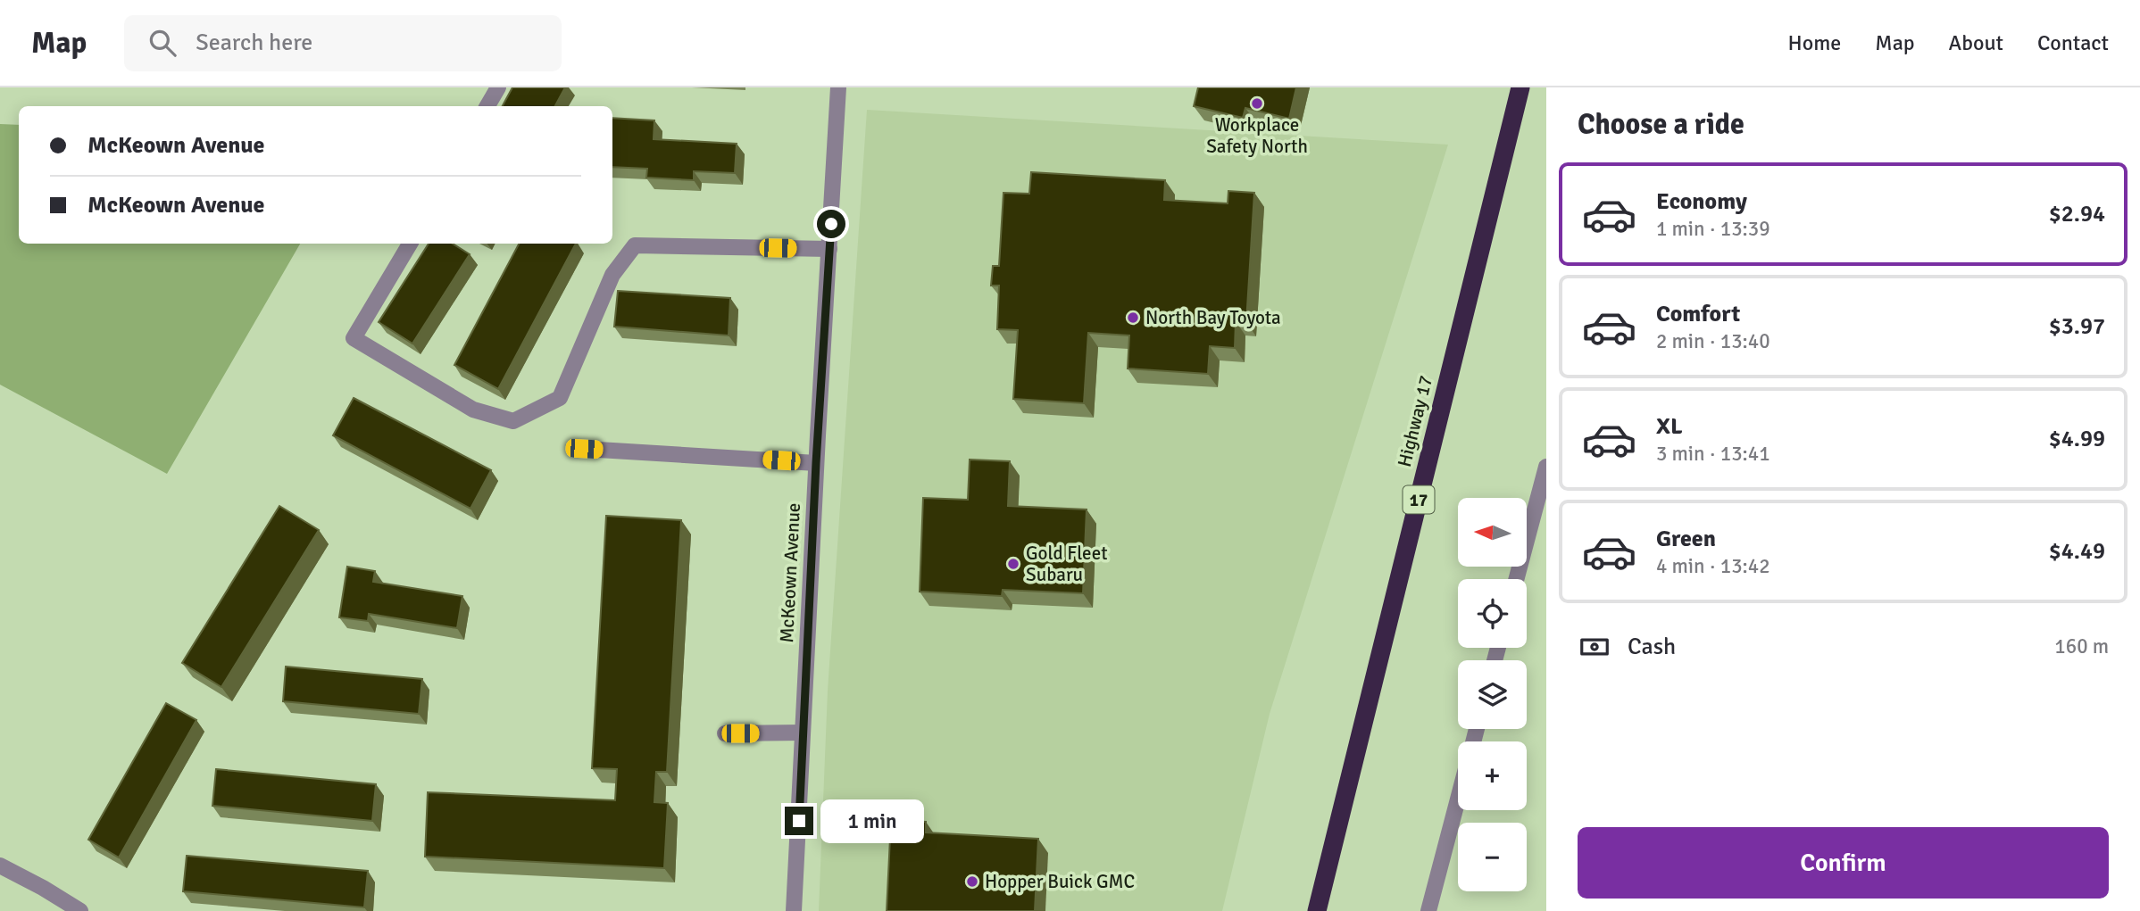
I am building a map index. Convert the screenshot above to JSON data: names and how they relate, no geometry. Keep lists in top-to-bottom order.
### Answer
{
  "streets": {
    "highway": ["Highway 17", "17"],
    "street": ["McKeown Avenue"]
  },
  "places": [
    "Workplace Safety North",
    "North Bay Toyota",
    "Gold Fleet Subaru",
    "Hopper Buick GMC"
  ],
  "north": "left",
  "page": {
    "header": "Map",
    "search": "Search here",
    "nav": [
      "Home",
      "Map",
      "About",
      "Contact"
    ],
    "heading": "Choose a ride",
    "banner": ["McKeown Avenue", "McKeown Avenue"],
    "list": [
      {
        "name": "Economy",
        "note": "1 min · 13:39",
        "value": "$2.94"
      },
      {
        "name": "Comfort",
        "note": "2 min · 13:40",
        "value": "$3.97"
      },
      {
        "name": "XL",
        "note": "3 min · 13:41",
        "value": "$4.99"
      },
      {
        "name": "Green",
        "note": "4 min · 13:42",
        "value": "$4.49"
      }
    ],
    "map_buttons": ["+", "−"],
    "pay": ["Cash", "160 m"],
    "bubble": "1 min",
    "buttons": "Confirm"
  }
}
